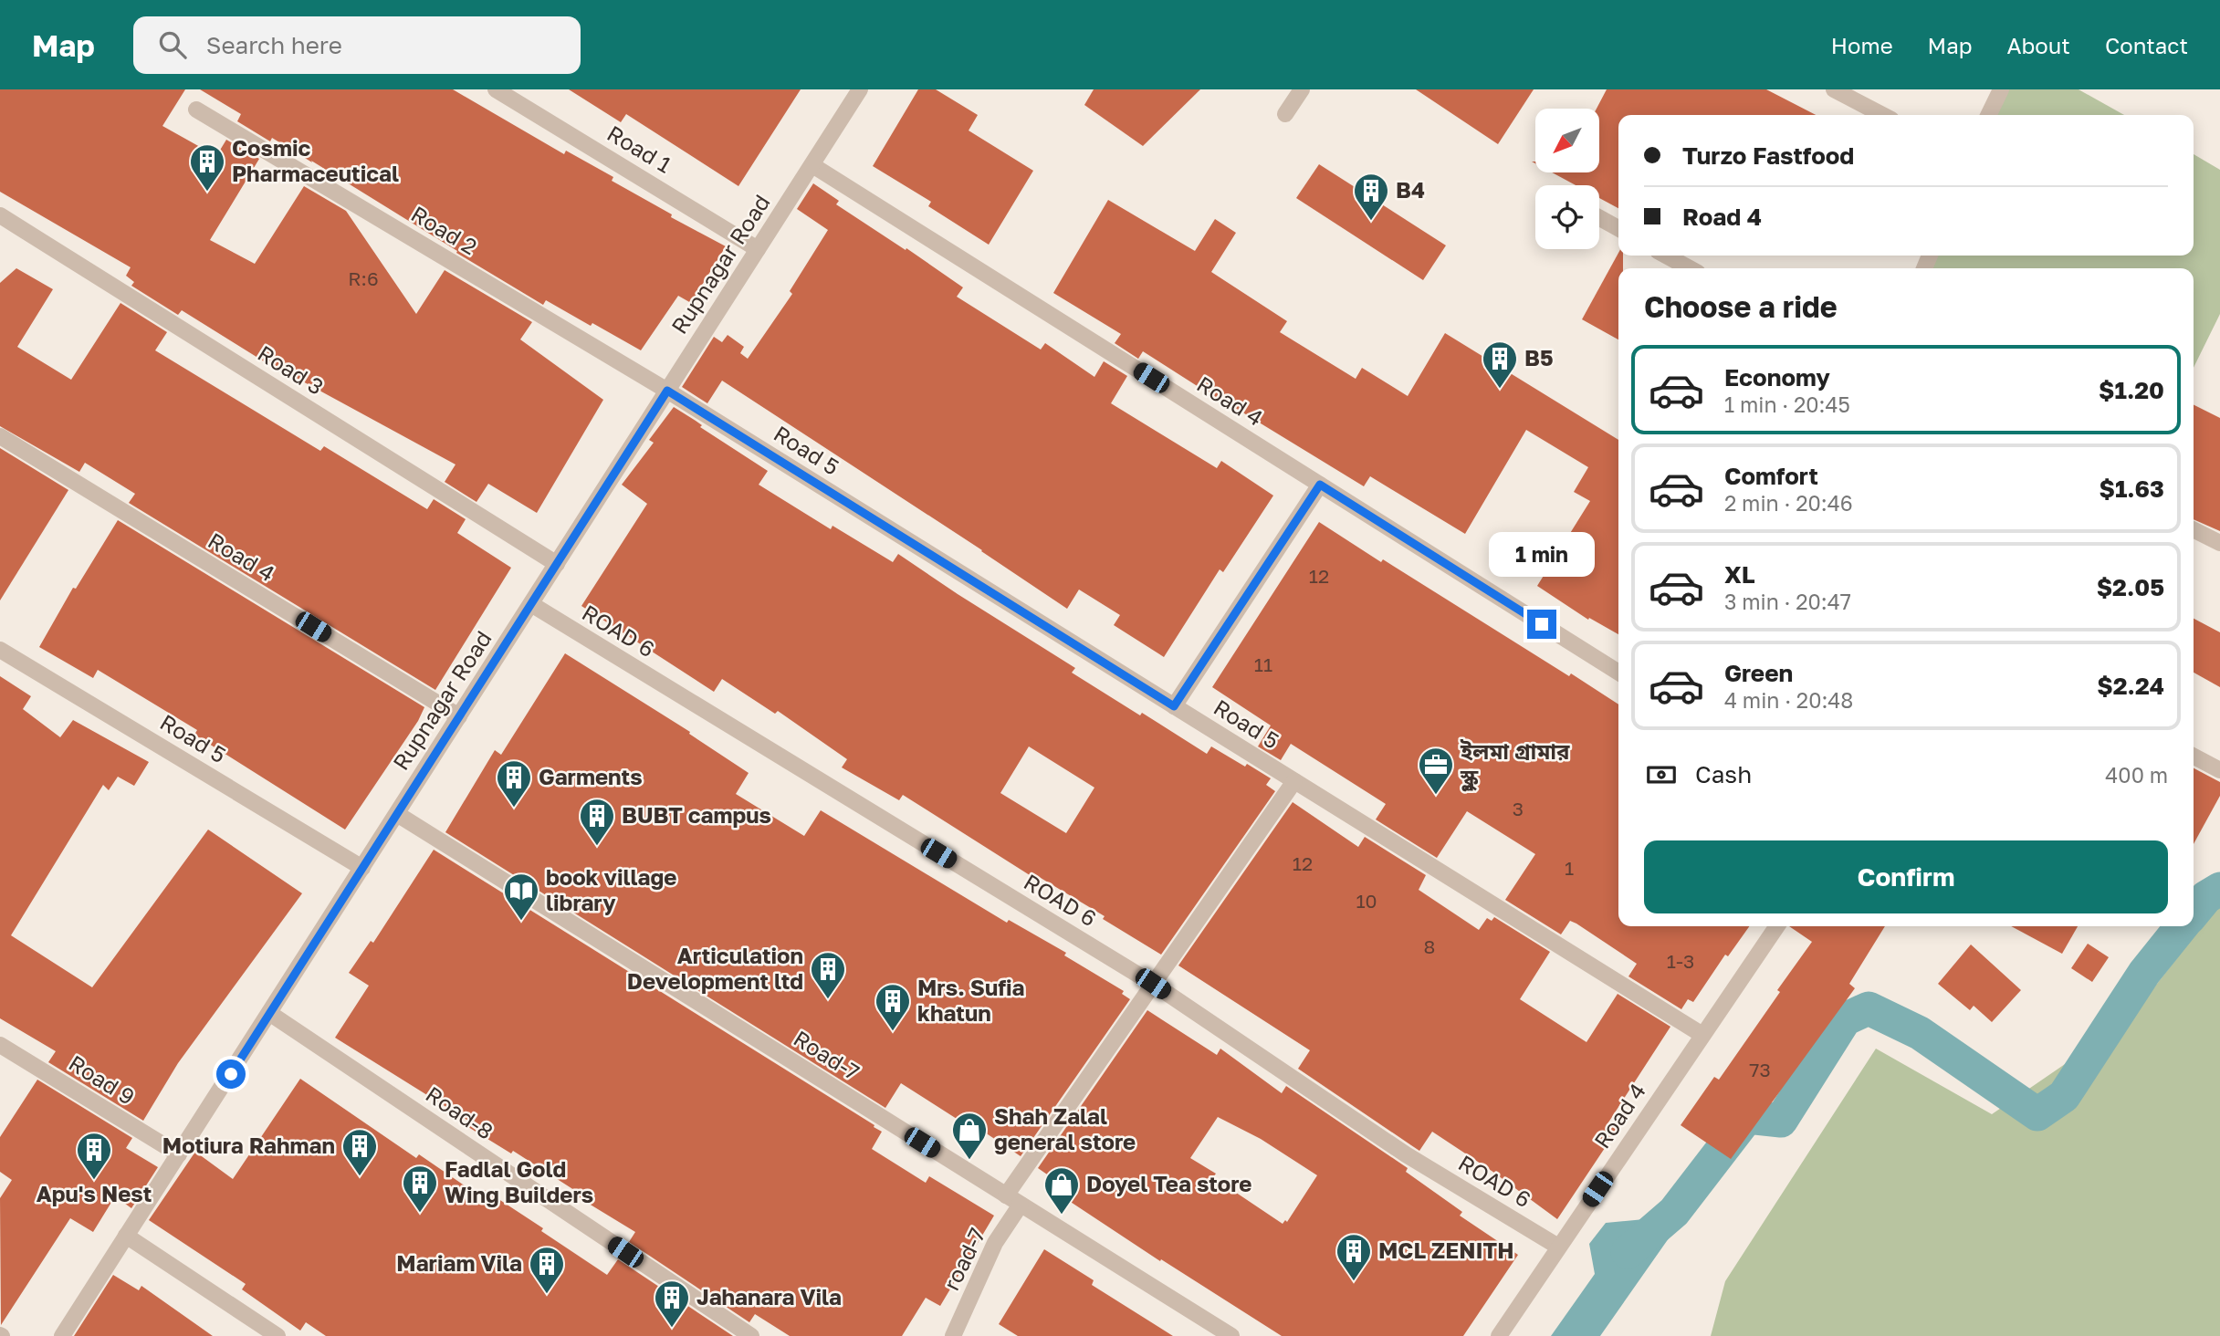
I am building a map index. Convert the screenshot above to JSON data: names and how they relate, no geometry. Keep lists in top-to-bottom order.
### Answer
{
  "streets": {
    "street": [
      "Road 1",
      "Road 2",
      "Rupnagar Road",
      "Road 3",
      "Road 4",
      "Road 5",
      "ROAD 6",
      "Road-7",
      "Road 9",
      "Road-8",
      "road-7"
    ]
  },
  "crossings": [
    ["Road 1", "Rupnagar Road"],
    ["Road 2", "Rupnagar Road"],
    ["Road 2", "Road 5"],
    ["Rupnagar Road", "Road 3"],
    ["Rupnagar Road", "Road 4"],
    ["Rupnagar Road", "Road 5"],
    ["Rupnagar Road", "ROAD 6"],
    ["Rupnagar Road", "Road-7"],
    ["Rupnagar Road", "Road 9"],
    ["Rupnagar Road", "Road-8"],
    ["Road 4", "Road 5"],
    ["Road 4", "ROAD 6"],
    ["Road 5", "road-7"],
    ["ROAD 6", "road-7"],
    ["Road-7", "road-7"]
  ],
  "places": {
    "building": [
      "Cosmic Pharmaceutical",
      "B4",
      "B5",
      "Garments",
      "BUBT campus",
      "Articulation Development ltd",
      "Mrs. Sufia khatun",
      "Motiura Rahman",
      "Apu's Nest",
      "Fadlal Gold Wing Builders",
      "MCL ZENITH",
      "Mariam Vila",
      "Jahanara Vila"
    ],
    "office": ["ইলমা গ্রামার স্কুল"],
    "library": ["book village library"],
    "shop": ["Shah Zalal general store", "Doyel Tea store"]
  },
  "house_numbers": [
    "R:6",
    "12",
    "11",
    "3",
    "12",
    "1",
    "10",
    "8",
    "1-3",
    "73"
  ],
  "north": "bottom left",
  "page": {
    "header": "Map",
    "search": "Search here",
    "nav": [
      "Home",
      "Map",
      "About",
      "Contact"
    ],
    "banner": ["Turzo Fastfood", "Road 4"],
    "heading": "Choose a ride",
    "list": [
      {
        "name": "Economy",
        "note": "1 min · 20:45",
        "value": "$1.20"
      },
      {
        "name": "Comfort",
        "note": "2 min · 20:46",
        "value": "$1.63"
      },
      {
        "name": "XL",
        "note": "3 min · 20:47",
        "value": "$2.05"
      },
      {
        "name": "Green",
        "note": "4 min · 20:48",
        "value": "$2.24"
      }
    ],
    "bubble": "1 min",
    "pay": ["Cash", "400 m"],
    "buttons": "Confirm"
  }
}
